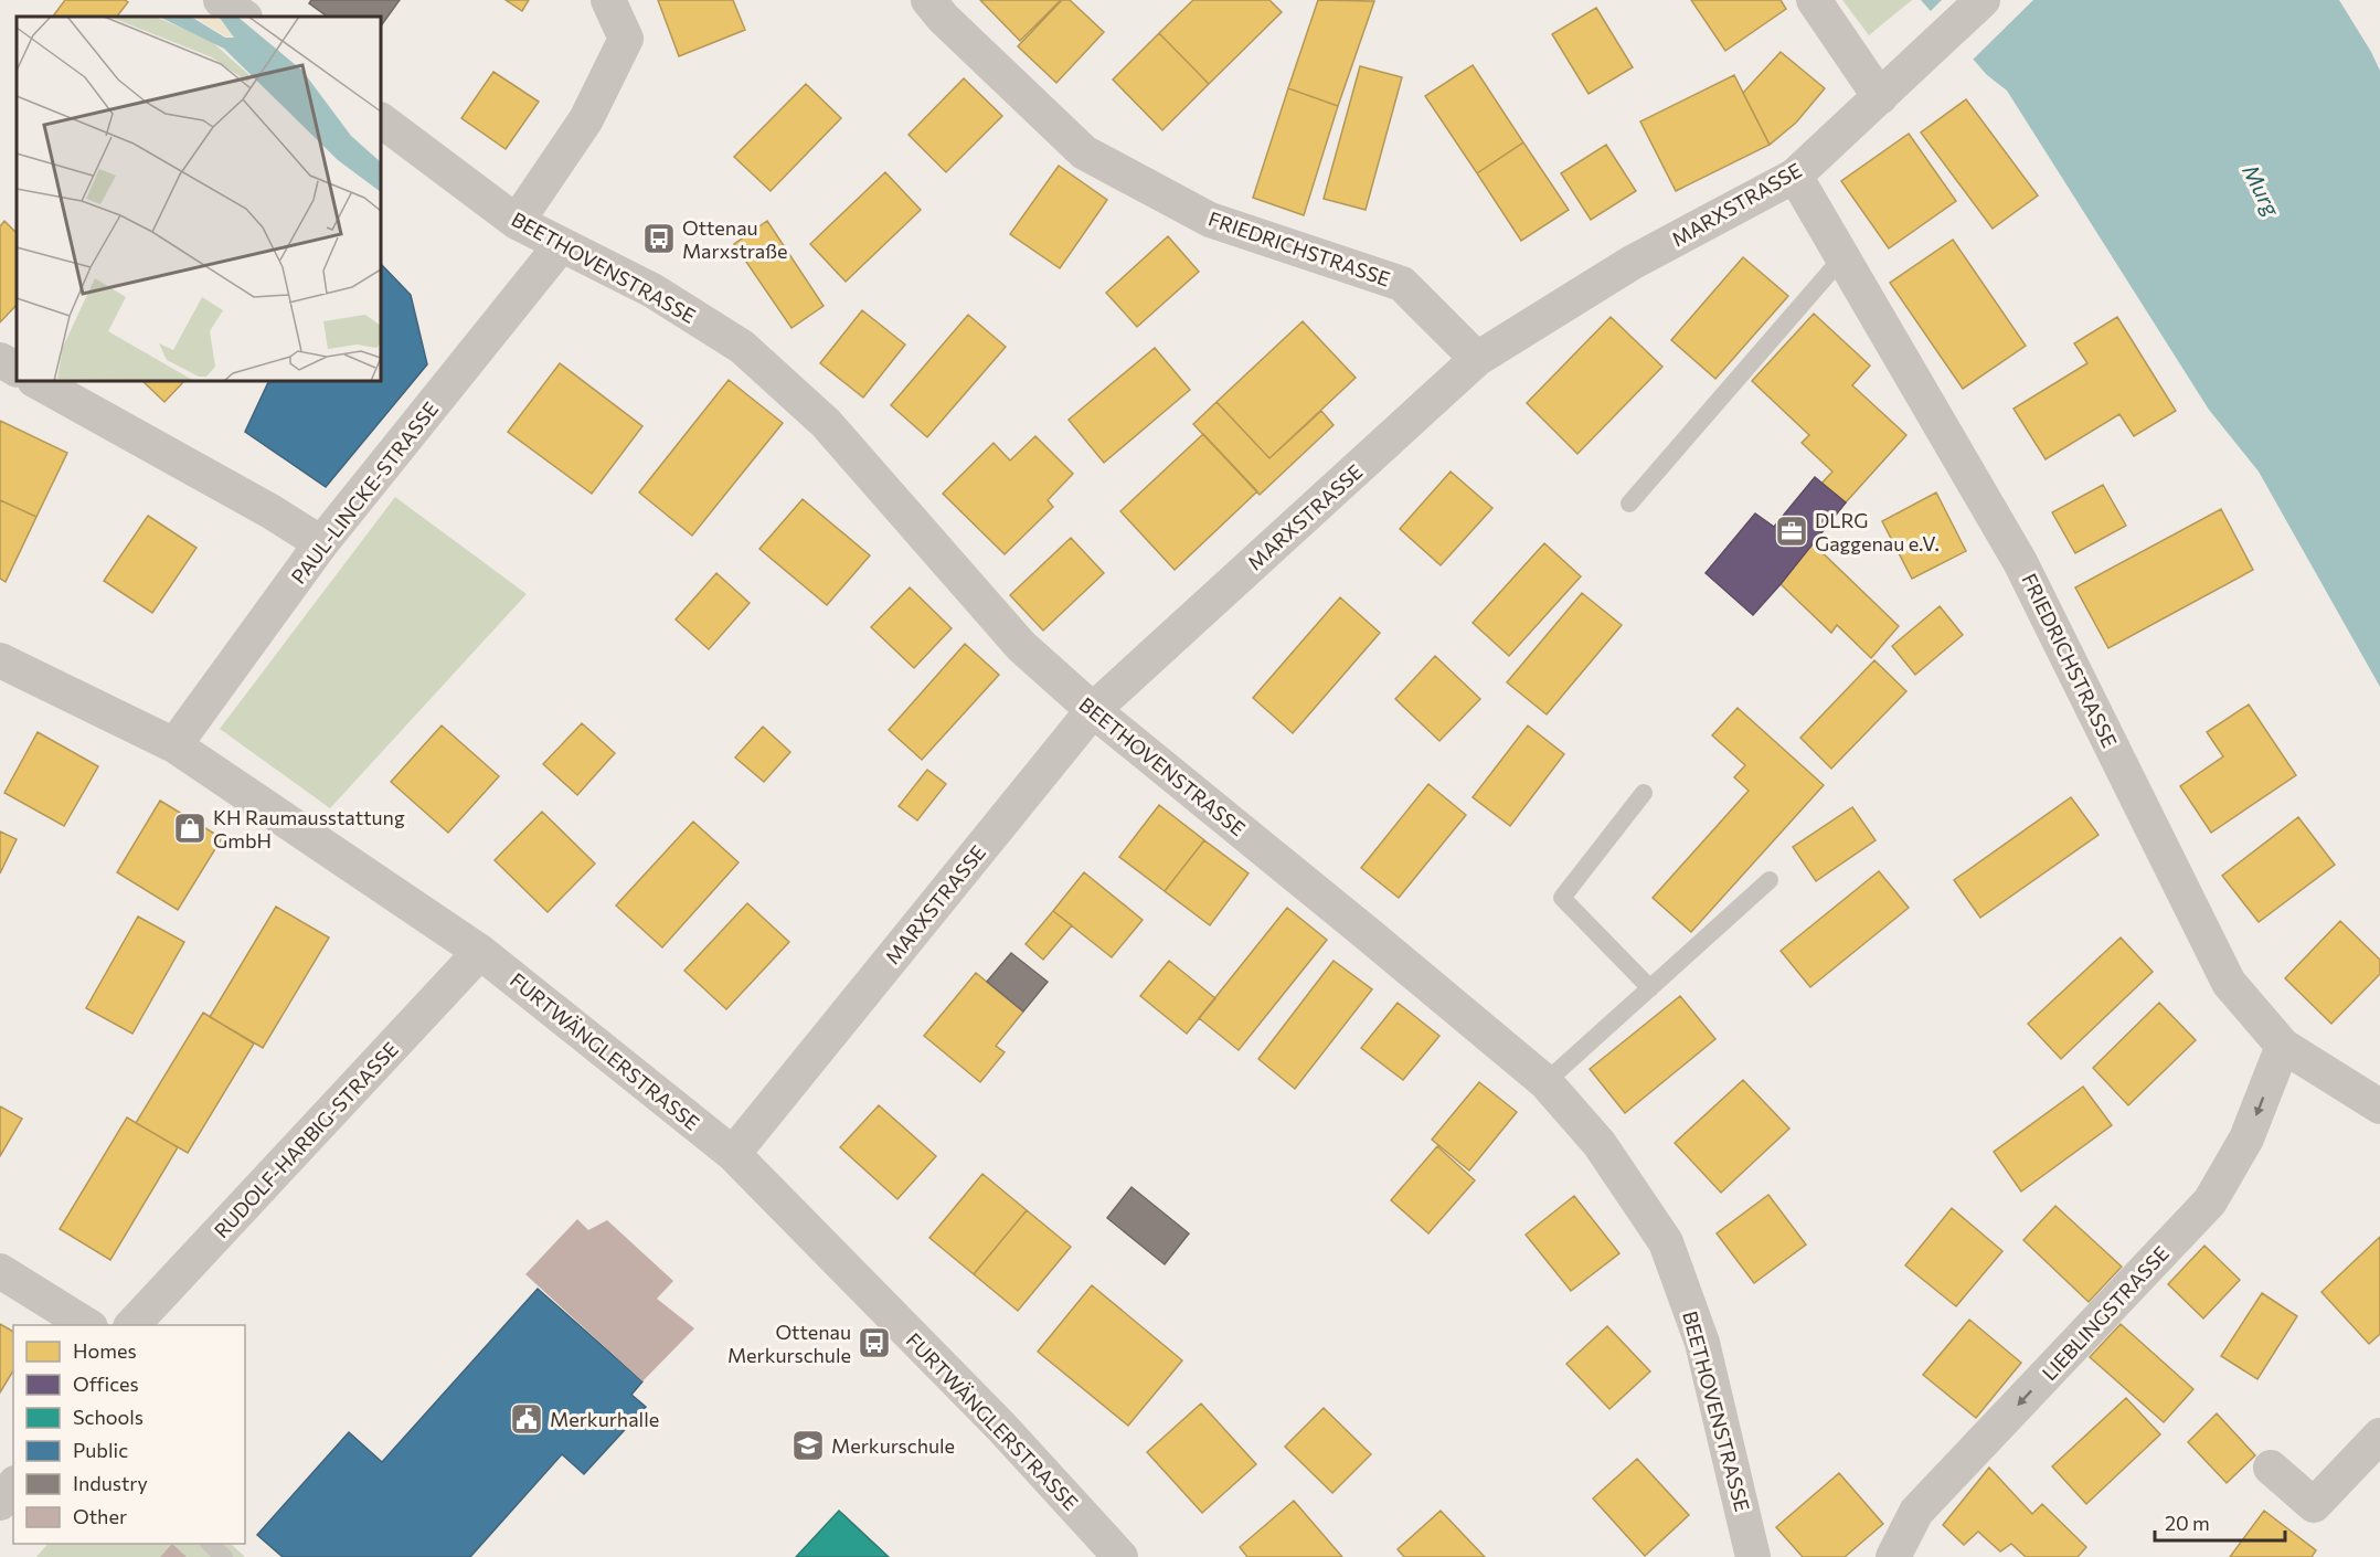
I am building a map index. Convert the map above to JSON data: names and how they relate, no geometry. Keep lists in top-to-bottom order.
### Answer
{
  "streets": {
    "street": [
      "MARXSTRASSE",
      "FRIEDRICHSTRASSE",
      "BEETHOVENSTRASSE",
      "PAUL-LINCKE-STRASSE",
      "FURTWÄNGLERSTRASSE",
      "RUDOLF-HARBIG-STRASSE",
      "LIEBLINGSTRASSE"
    ]
  },
  "crossings": [
    ["MARXSTRASSE", "FRIEDRICHSTRASSE"],
    ["MARXSTRASSE", "BEETHOVENSTRASSE"],
    ["MARXSTRASSE", "FURTWÄNGLERSTRASSE"],
    ["FRIEDRICHSTRASSE", "LIEBLINGSTRASSE"],
    ["BEETHOVENSTRASSE", "PAUL-LINCKE-STRASSE"],
    ["PAUL-LINCKE-STRASSE", "FURTWÄNGLERSTRASSE"],
    ["FURTWÄNGLERSTRASSE", "RUDOLF-HARBIG-STRASSE"]
  ],
  "one_way": ["LIEBLINGSTRASSE"],
  "water": ["Murg"],
  "places": {
    "bus stop": ["Ottenau Marxstraße", "Ottenau Merkurschule"],
    "office": ["DLRG Gaggenau e.V."],
    "shop": ["KH Raumausstattung GmbH"],
    "public building": ["Merkurhalle"],
    "school or university": ["Merkurschule"]
  },
  "legend": [
    "Homes",
    "Offices",
    "Schools",
    "Public",
    "Industry",
    "Other"
  ],
  "scale_bar": "20 m"
}
